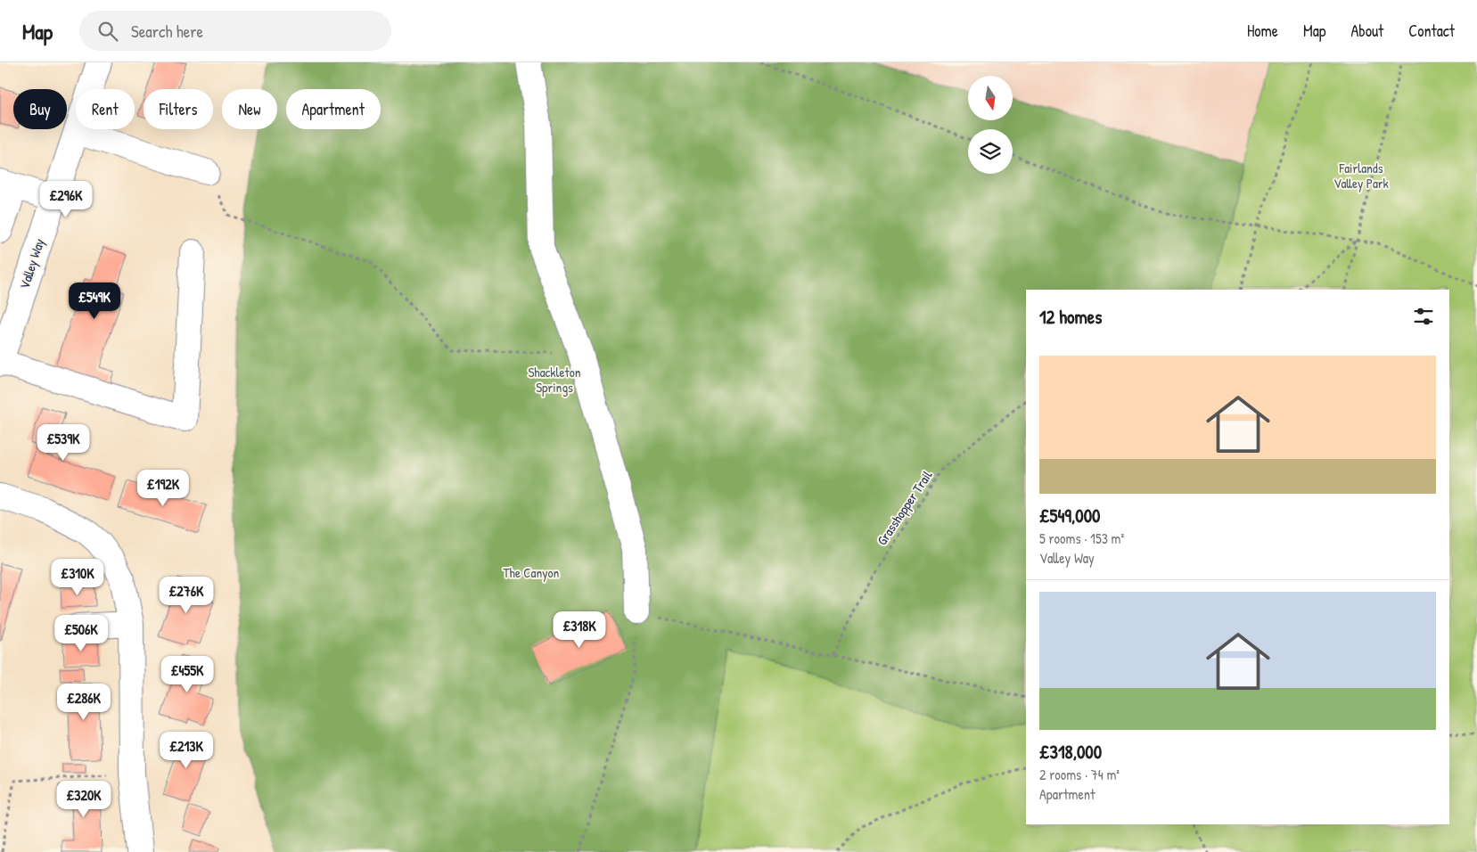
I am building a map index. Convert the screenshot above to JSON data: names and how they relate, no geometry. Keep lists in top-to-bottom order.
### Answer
{
  "streets": {
    "street": ["Valley Way"],
    "path": ["Grasshopper Trail"]
  },
  "parks": ["Fairlands Valley Park", "Shackleton Springs", "The Canyon"],
  "north": "bottom",
  "page": {
    "header": "Map",
    "search": "Search here",
    "nav": [
      "Home",
      "Map",
      "About",
      "Contact"
    ],
    "chip": [
      "Buy",
      "Rent",
      "Filters",
      "New",
      "Apartment"
    ],
    "price": [
      "£296K",
      "£549K",
      "£539K",
      "£192K",
      "£310K",
      "£276K",
      "£318K",
      "£506K",
      "£455K",
      "£286K",
      "£213K",
      "£320K"
    ],
    "heading": "12 homes",
    "list": [
      {
        "name": "£549,000",
        "note": "5 rooms · 153 m² · Valley Way"
      },
      {
        "name": "£318,000",
        "note": "2 rooms · 74 m² · Apartment"
      }
    ]
  }
}
